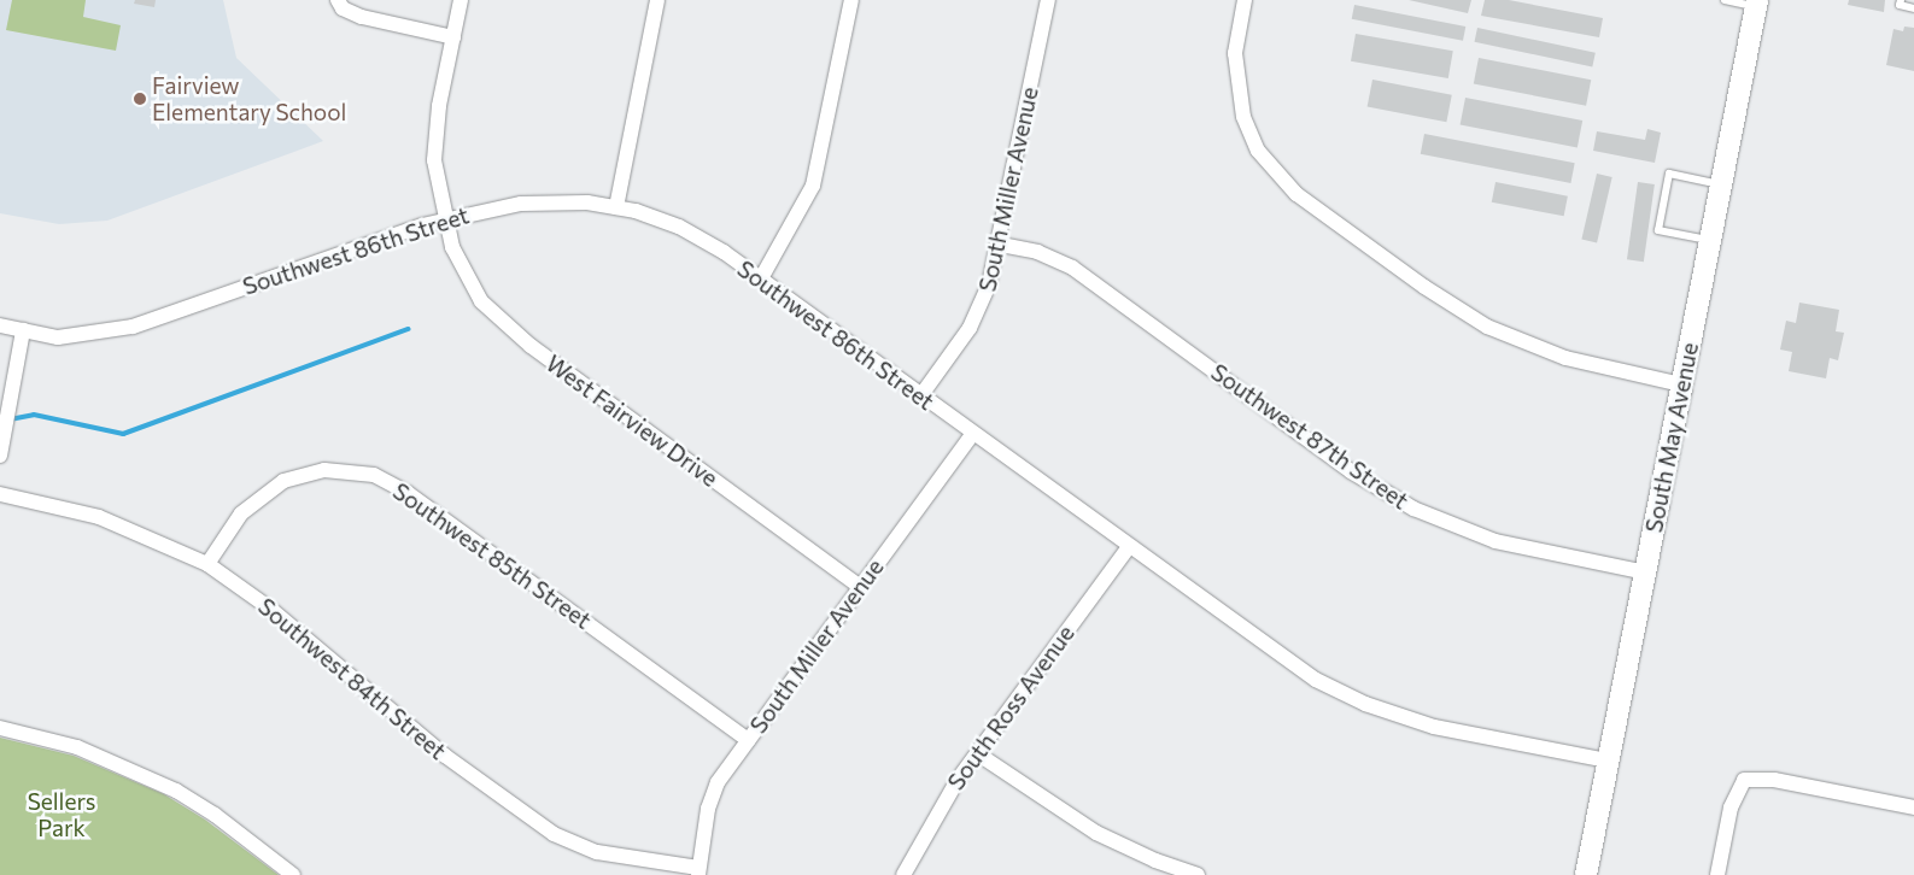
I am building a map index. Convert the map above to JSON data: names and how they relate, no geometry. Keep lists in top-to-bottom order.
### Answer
{
  "streets": {
    "main road": ["South May Avenue"],
    "street": [
      "South Miller Avenue",
      "Southwest 86th Street",
      "West Fairview Drive",
      "Southwest 87th Street",
      "Southwest 85th Street",
      "Southwest 84th Street",
      "South Ross Avenue"
    ]
  },
  "crossings": [
    ["South Miller Avenue", "Southwest 86th Street"],
    ["South Miller Avenue", "West Fairview Drive"],
    ["South Miller Avenue", "Southwest 87th Street"],
    ["South Miller Avenue", "Southwest 85th Street"],
    ["South Miller Avenue", "Southwest 84th Street"],
    ["Southwest 86th Street", "West Fairview Drive"],
    ["Southwest 86th Street", "South May Avenue"],
    ["Southwest 86th Street", "South Ross Avenue"],
    ["Southwest 87th Street", "South May Avenue"],
    ["Southwest 85th Street", "Southwest 84th Street"]
  ],
  "parks": ["Sellers Park"],
  "places": ["Fairview Elementary School"]
}
